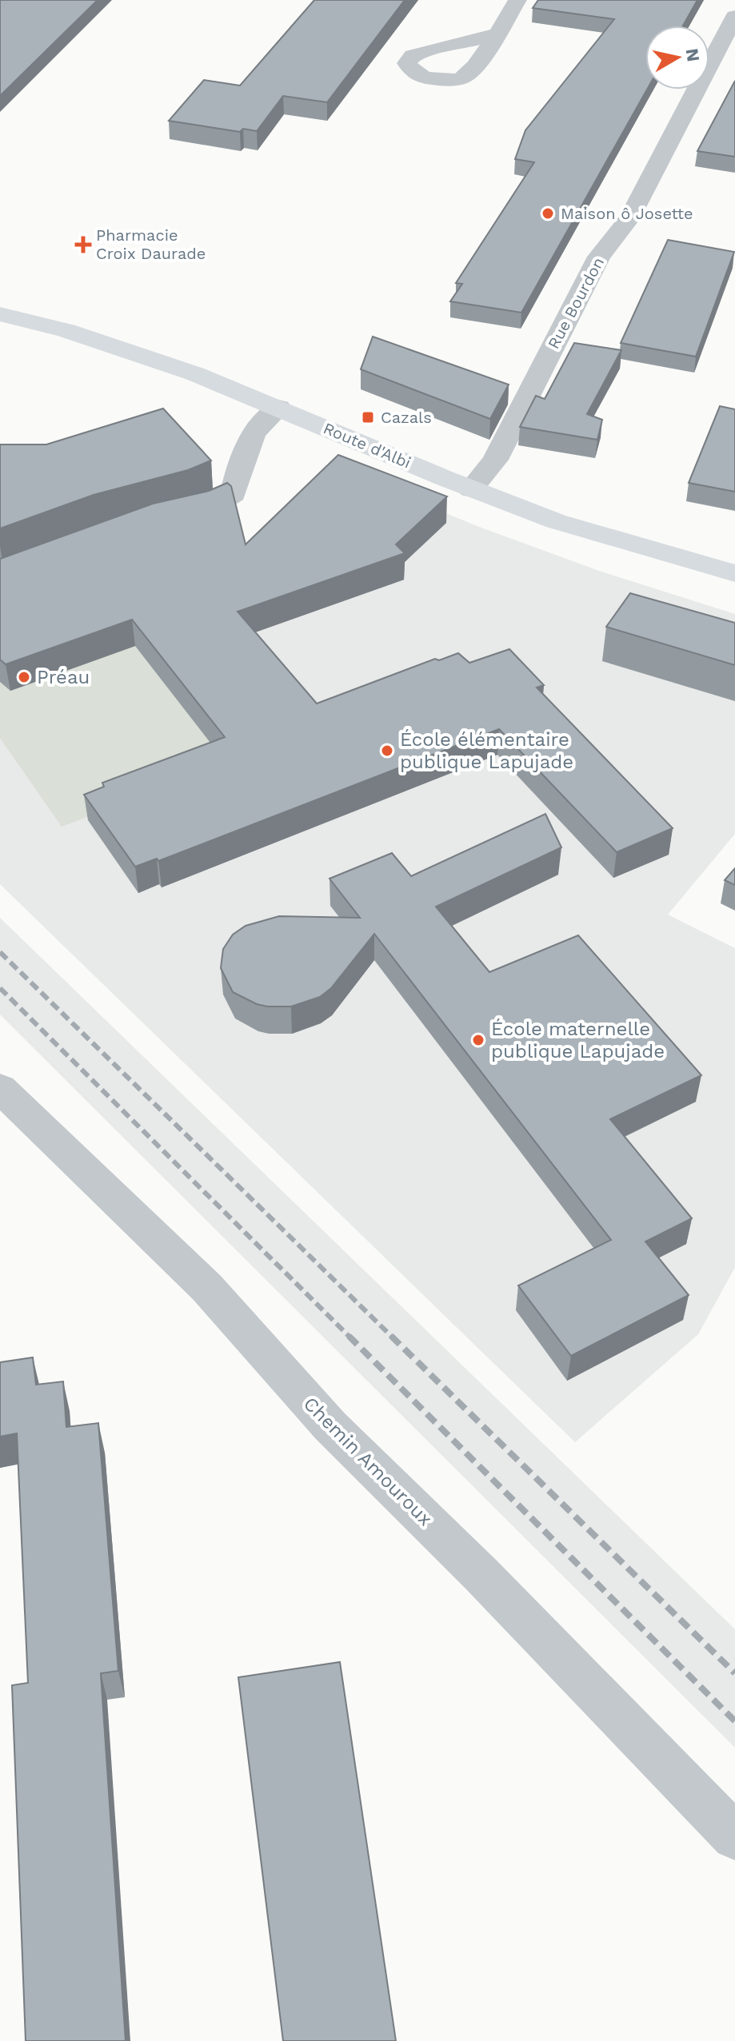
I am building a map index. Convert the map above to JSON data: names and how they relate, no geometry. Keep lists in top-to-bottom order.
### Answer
{
  "streets": {
    "main road": ["Route d'Albi"],
    "street": ["Rue Bourdon", "Chemin Amouroux"]
  },
  "crossings": [
    ["Rue Bourdon", "Route d'Albi"]
  ],
  "places": {
    "other": [
      "Maison ô Josette",
      "Préau",
      "École élémentaire publique Lapujade",
      "École maternelle publique Lapujade"
    ],
    "health": ["Pharmacie Croix Daurade"],
    "transit": ["Cazals"]
  },
  "north": "right"
}
